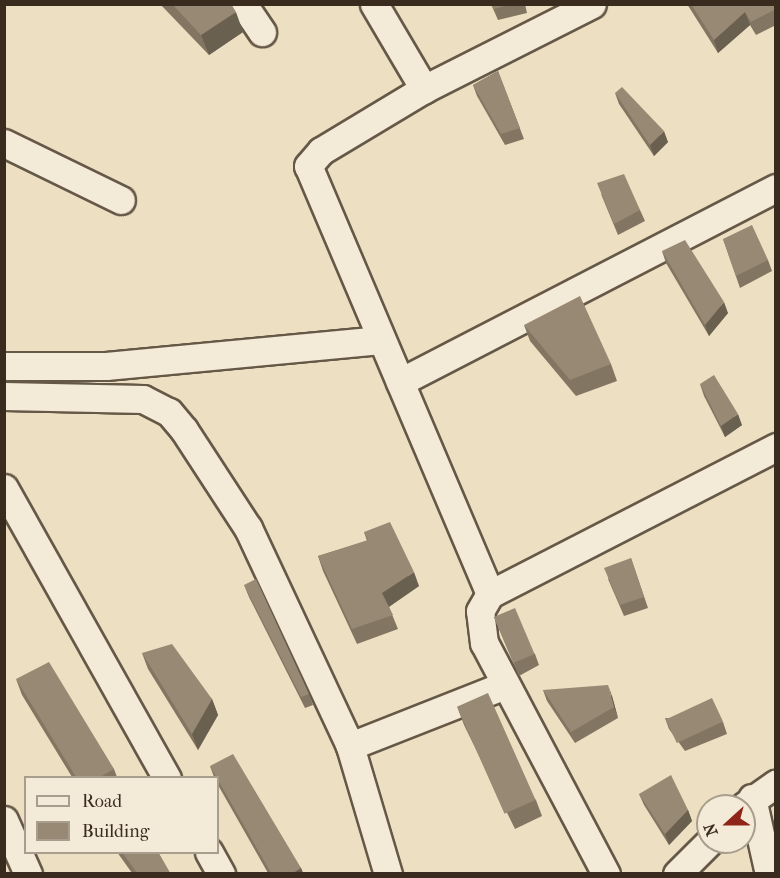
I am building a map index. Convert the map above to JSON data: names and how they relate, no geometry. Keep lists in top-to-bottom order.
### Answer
{
  "legend": ["Road", "Building"],
  "north": "left"
}
